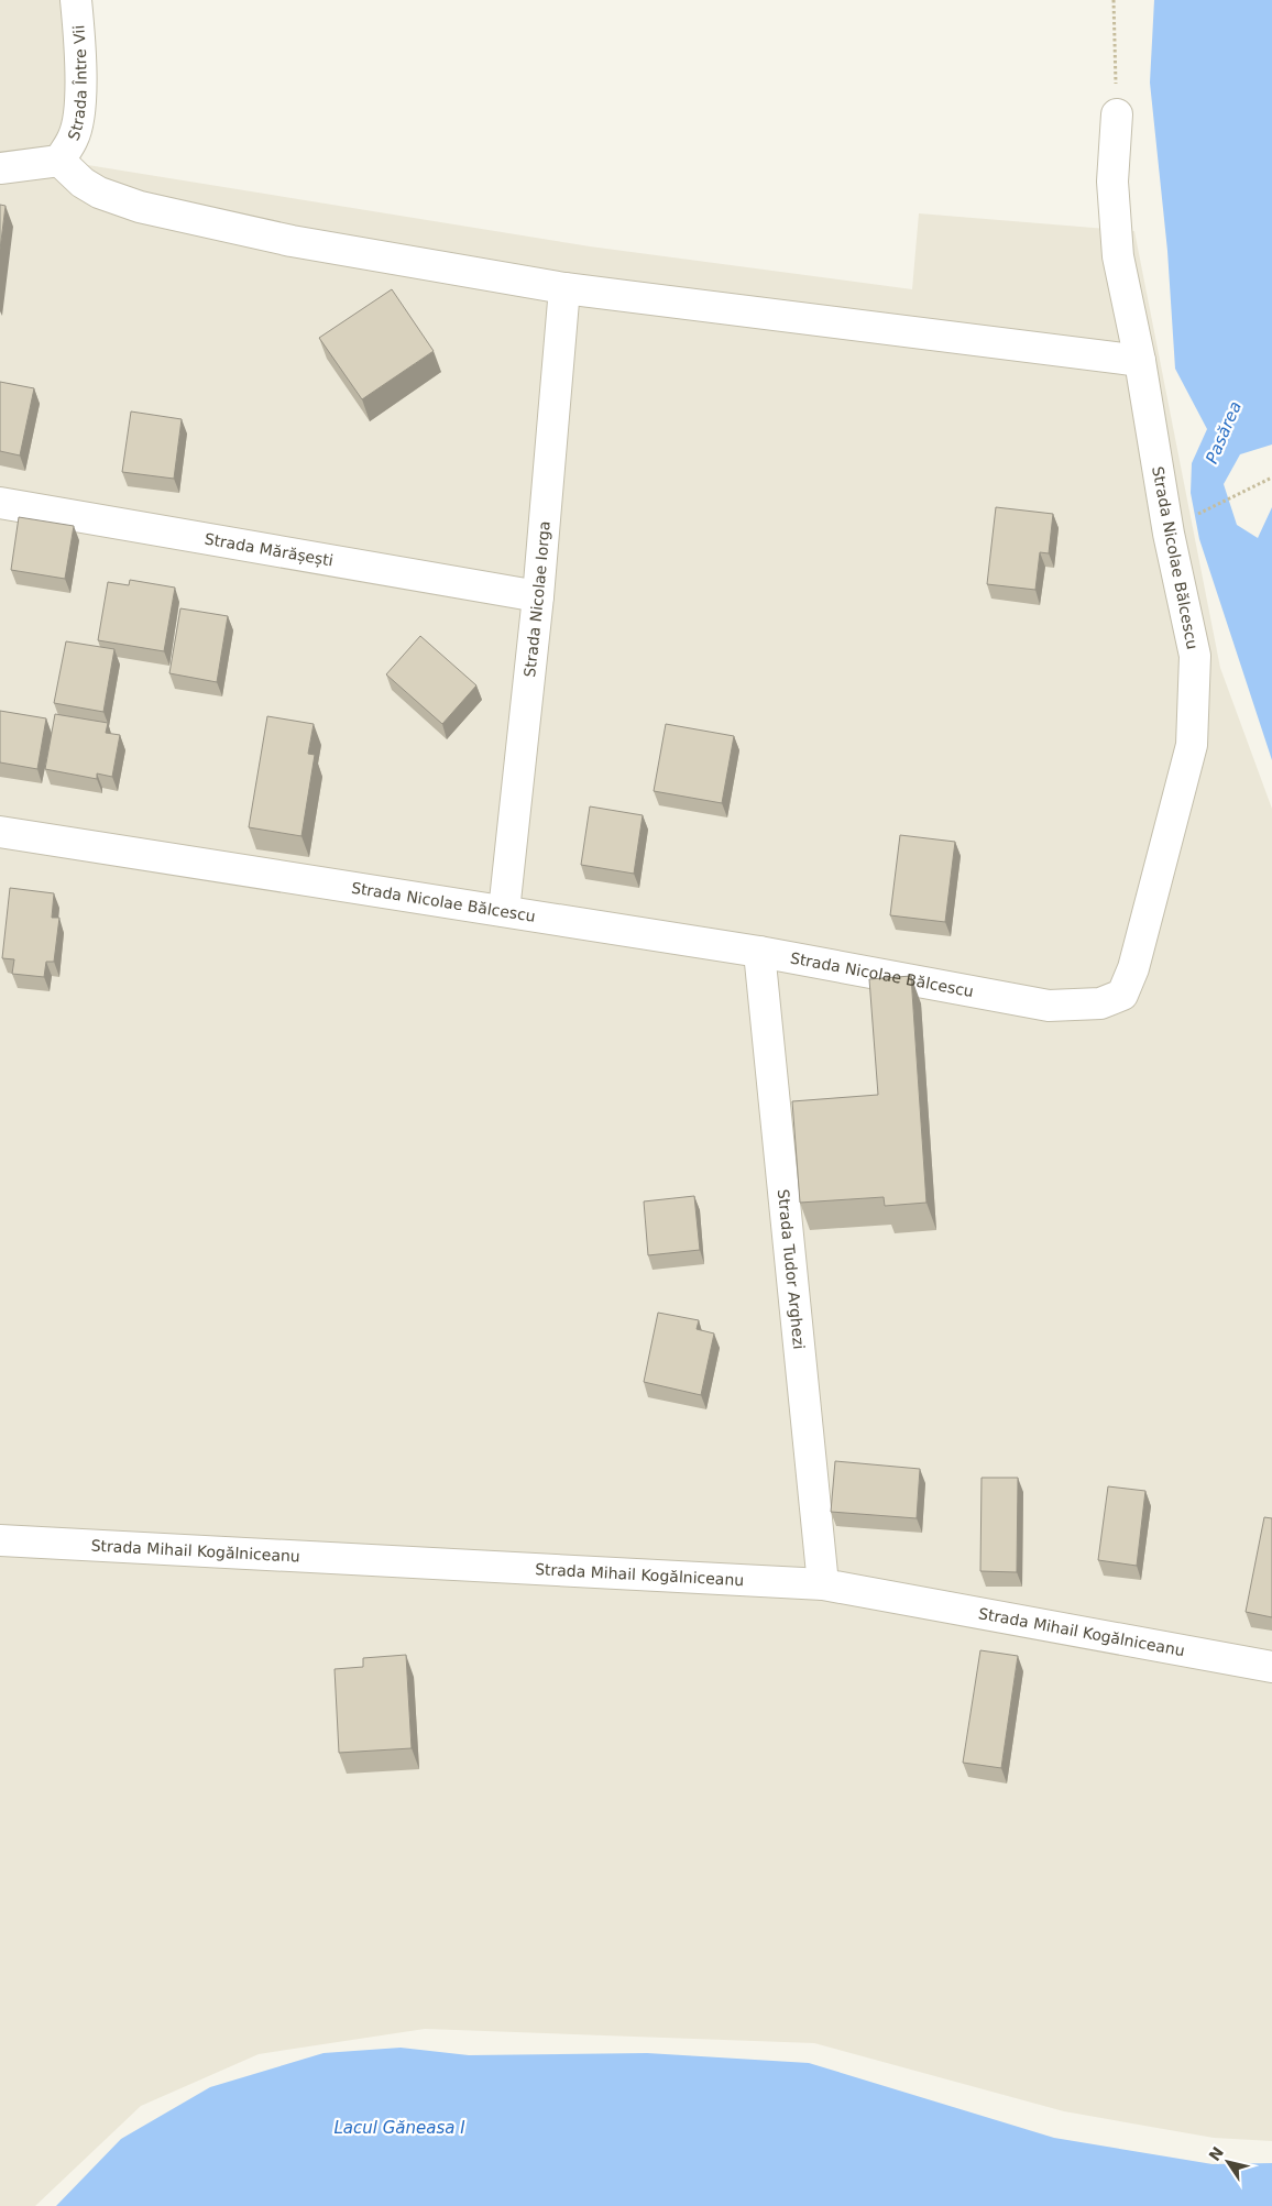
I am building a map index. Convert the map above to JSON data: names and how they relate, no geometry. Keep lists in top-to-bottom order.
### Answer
{
  "streets": {
    "street": [
      "Strada Între Vii",
      "Strada Mărășești",
      "Strada Nicolae Bălcescu",
      "Strada Nicolae Iorga",
      "Strada Tudor Arghezi",
      "Strada Mihail Kogălniceanu"
    ]
  },
  "crossings": [
    ["Strada Mărășești", "Strada Nicolae Iorga"],
    ["Strada Nicolae Bălcescu", "Strada Nicolae Iorga"],
    ["Strada Nicolae Bălcescu", "Strada Tudor Arghezi"],
    ["Strada Tudor Arghezi", "Strada Mihail Kogălniceanu"]
  ],
  "water": ["Pasărea", "Lacul Găneasa I"],
  "north": "top left"
}
